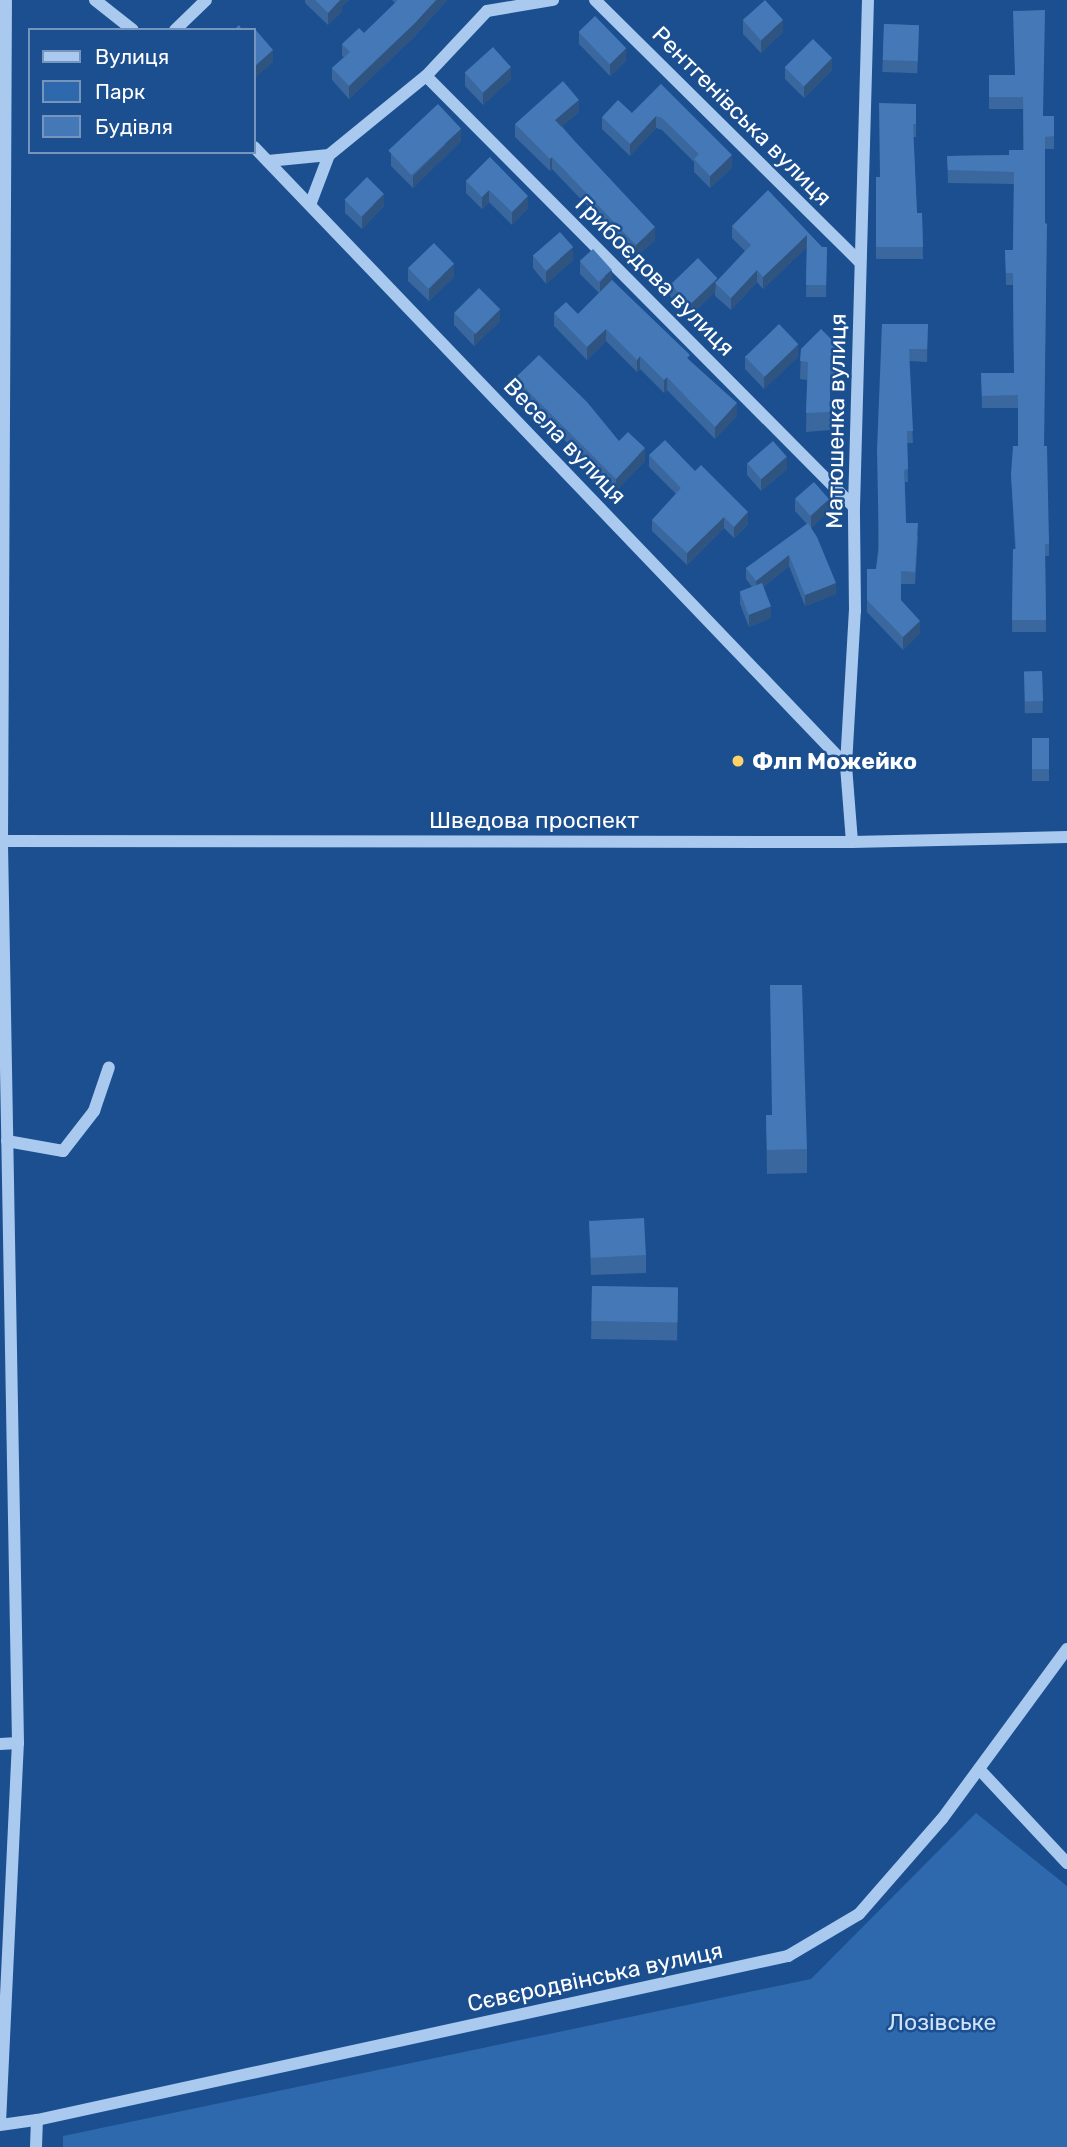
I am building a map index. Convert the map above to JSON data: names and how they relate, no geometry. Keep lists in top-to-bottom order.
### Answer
{
  "streets": {
    "street": [
      "Рентгенівська вулиця",
      "Грибоєдова вулиця",
      "Матюшенка вулиця",
      "Весела вулиця",
      "Шведова проспект",
      "Сєвєродвінська вулиця"
    ]
  },
  "crossings": [
    ["Рентгенівська вулиця", "Матюшенка вулиця"],
    ["Грибоєдова вулиця", "Матюшенка вулиця"],
    ["Матюшенка вулиця", "Весела вулиця"],
    ["Матюшенка вулиця", "Шведова проспект"]
  ],
  "parks": ["Лозівське"],
  "places": ["Флп Можейко"],
  "legend": ["Вулиця", "Парк", "Будівля"]
}
